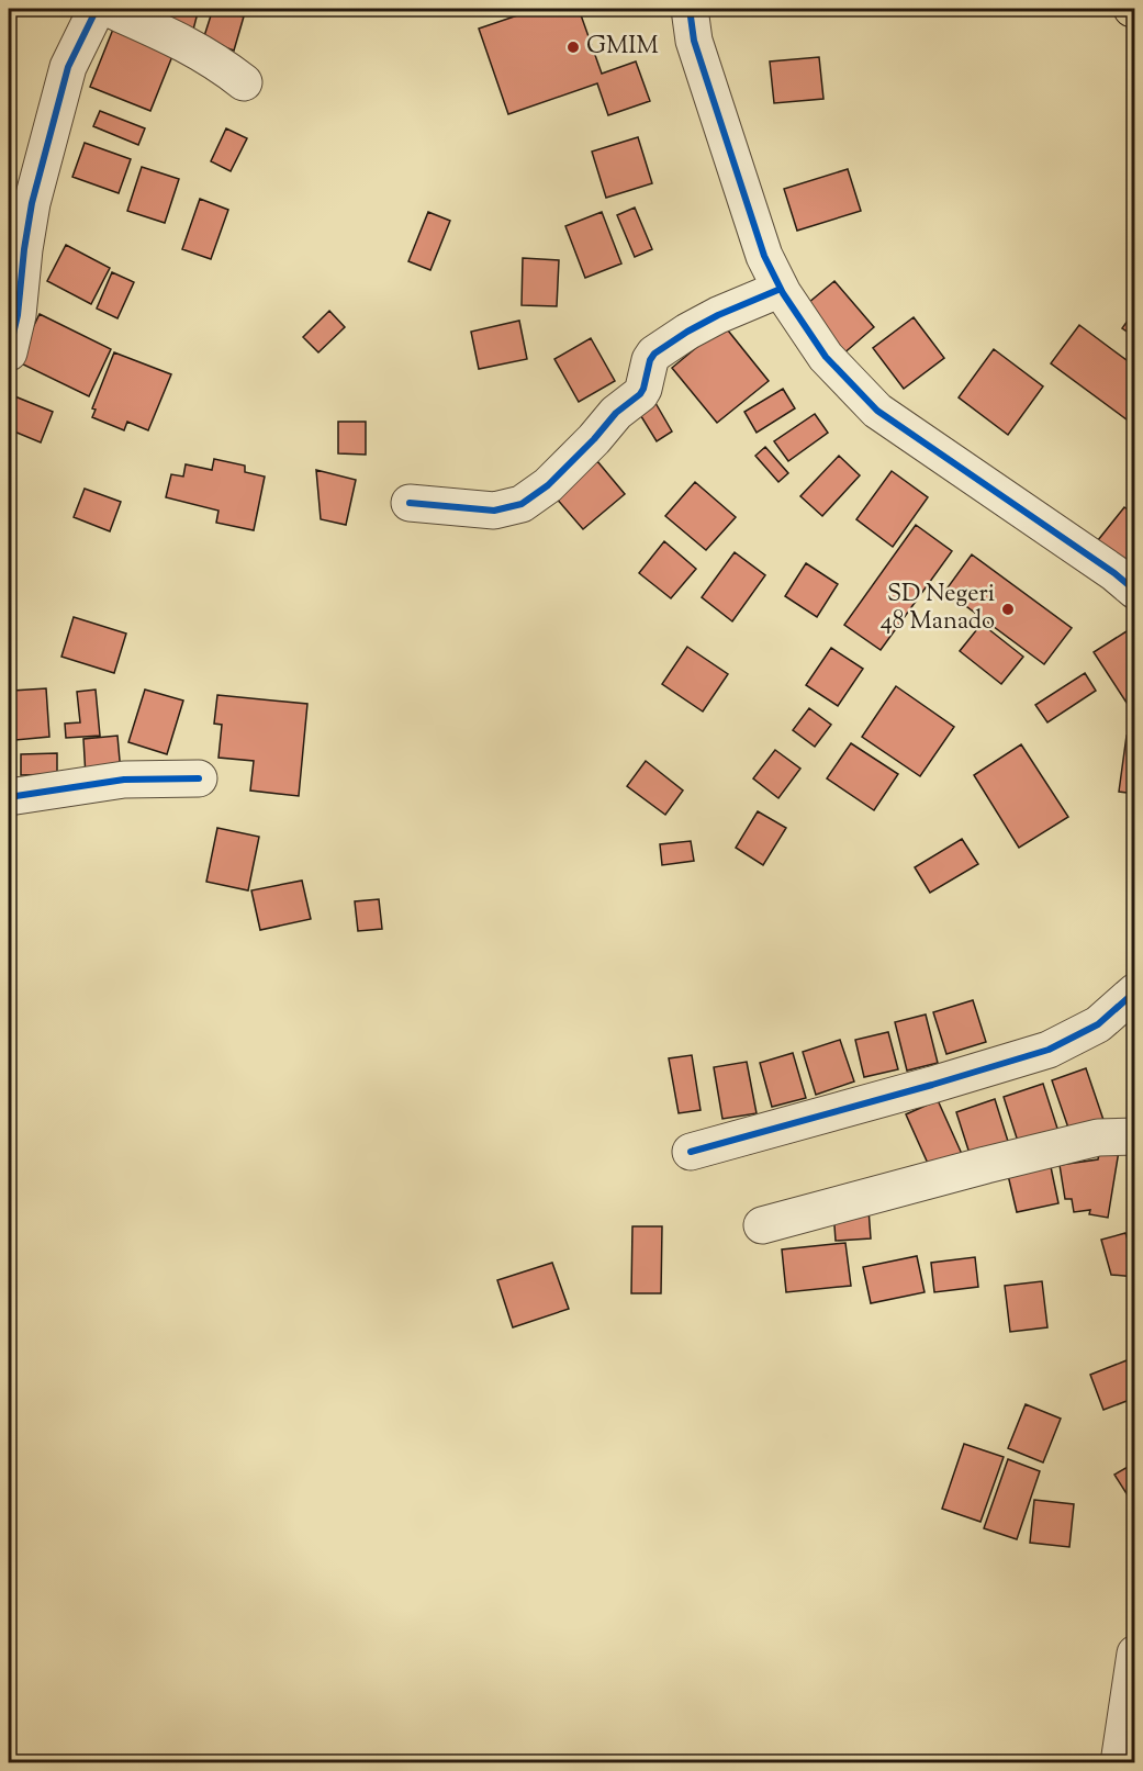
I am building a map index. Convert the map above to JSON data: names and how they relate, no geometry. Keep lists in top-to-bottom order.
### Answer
{
  "places": ["GMIM", "SD Negeri 48 Manado"]
}
